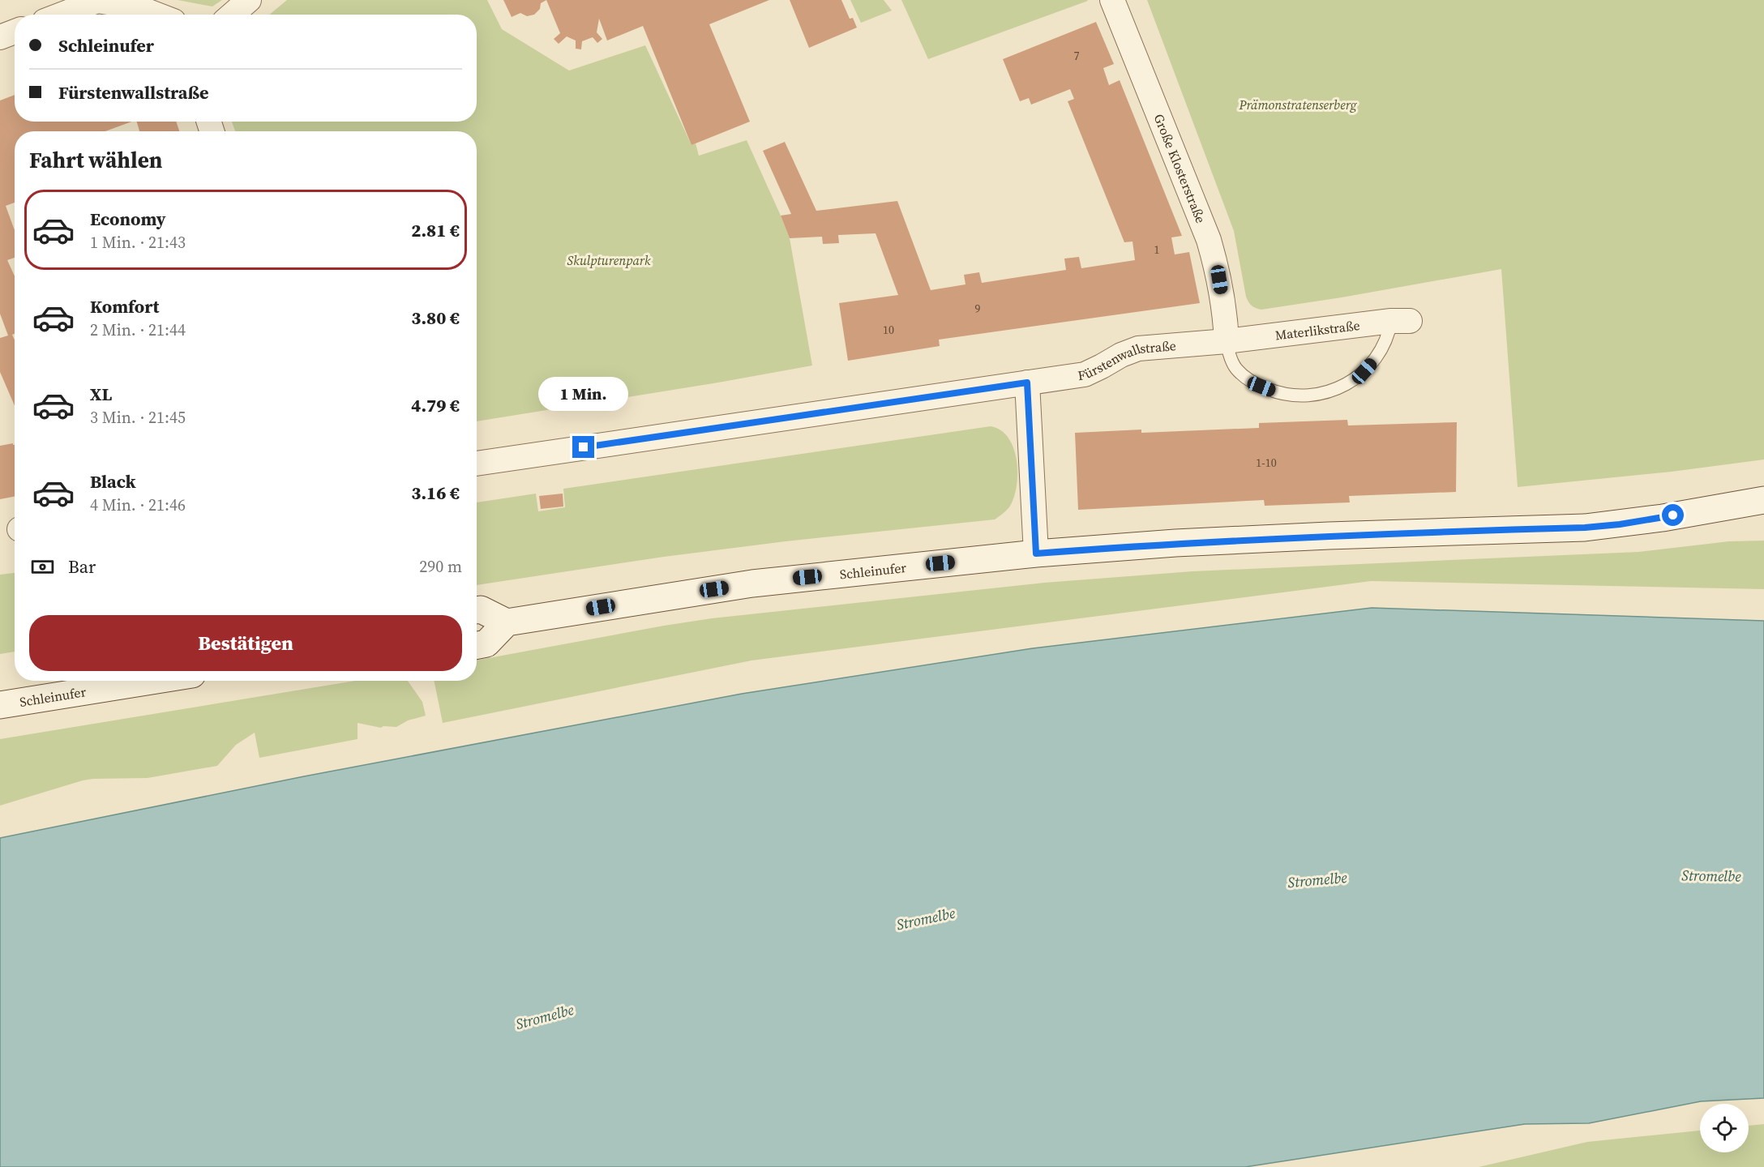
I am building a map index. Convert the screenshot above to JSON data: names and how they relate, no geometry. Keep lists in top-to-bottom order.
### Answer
{
  "streets": {
    "main road": ["Schleinufer"],
    "street": ["Große Klosterstraße", "Materlikstraße", "Fürstenwallstraße"]
  },
  "crossings": [
    ["Große Klosterstraße", "Materlikstraße"],
    ["Große Klosterstraße", "Fürstenwallstraße"],
    ["Materlikstraße", "Fürstenwallstraße"]
  ],
  "water": ["Stromelbe"],
  "parks": ["Prämonstratenserberg", "Skulpturenpark"],
  "house_numbers": [
    "7",
    "1",
    "9",
    "10",
    "1-10"
  ],
  "page": {
    "banner": ["Schleinufer", "Fürstenwallstraße"],
    "heading": "Fahrt wählen",
    "list": [
      {
        "name": "Economy",
        "note": "1 Min. · 21:43",
        "value": "2.81 €"
      },
      {
        "name": "Komfort",
        "note": "2 Min. · 21:44",
        "value": "3.80 €"
      },
      {
        "name": "XL",
        "note": "3 Min. · 21:45",
        "value": "4.79 €"
      },
      {
        "name": "Black",
        "note": "4 Min. · 21:46",
        "value": "3.16 €"
      }
    ],
    "bubble": "1 Min.",
    "pay": ["Bar", "290 m"],
    "buttons": "Bestätigen"
  }
}
